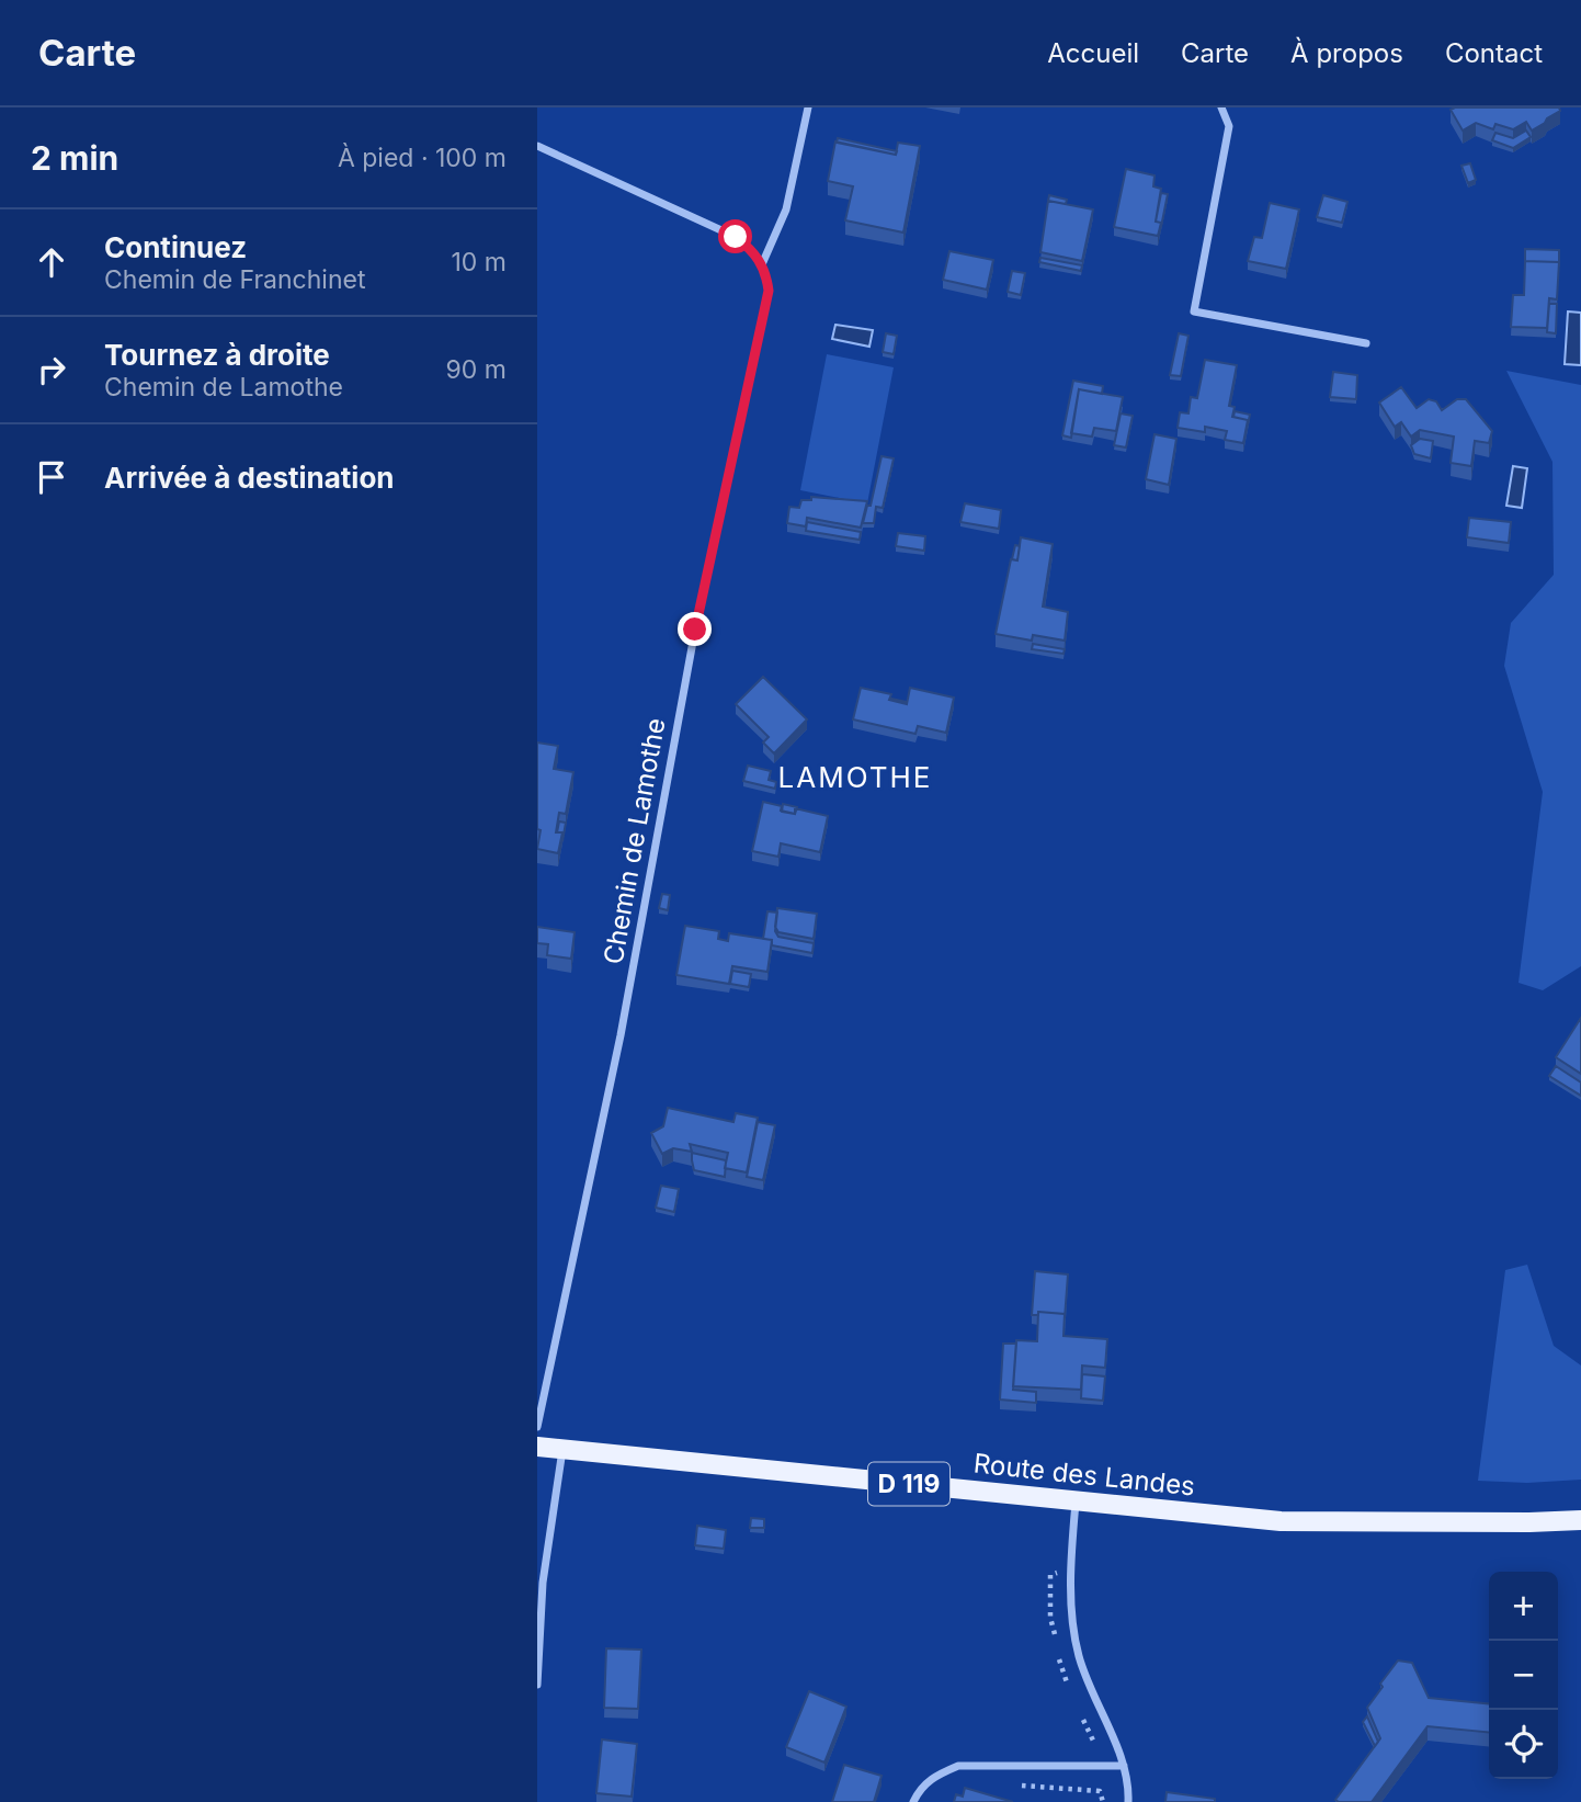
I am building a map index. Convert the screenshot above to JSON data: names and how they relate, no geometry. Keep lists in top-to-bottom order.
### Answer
{
  "streets": {
    "main road": ["Route des Landes", "D 119"],
    "street": ["Chemin de Lamothe"]
  },
  "districts": ["LAMOTHE"],
  "page": {
    "header": "Carte",
    "nav": [
      "Accueil",
      "Carte",
      "À propos",
      "Contact"
    ],
    "heading": ["2 min", "À pied · 100 m"],
    "list": [
      ["Continuez", "Chemin de Franchinet", "10 m"],
      ["Tournez à droite", "Chemin de Lamothe", "90 m"],
      "Arrivée à destination"
    ],
    "map_buttons": ["+", "−"]
  }
}
